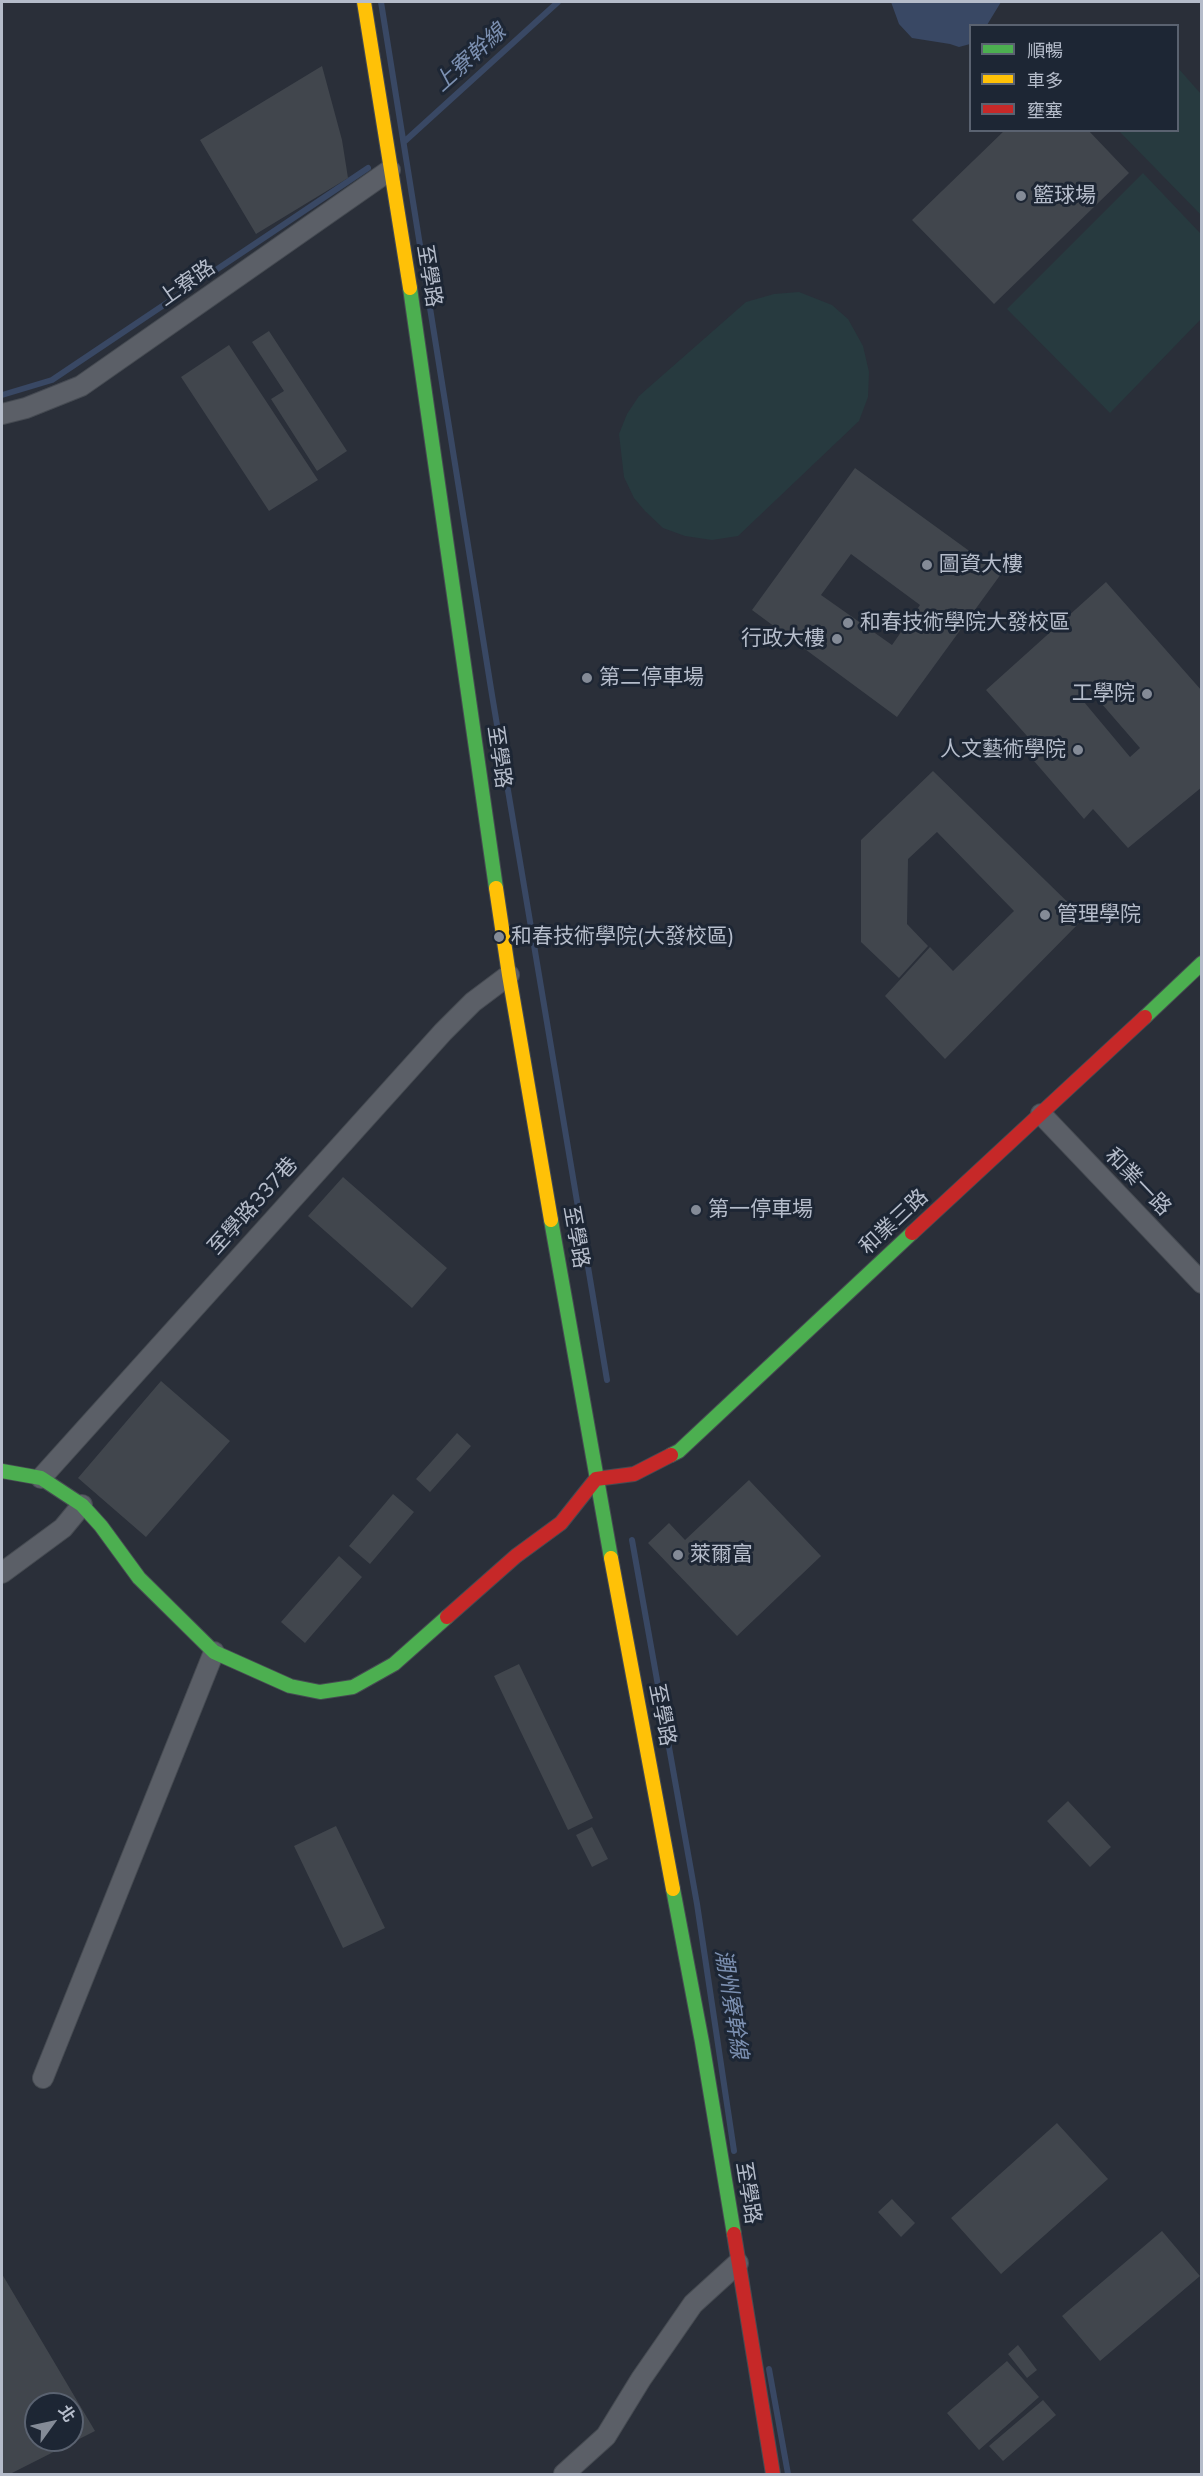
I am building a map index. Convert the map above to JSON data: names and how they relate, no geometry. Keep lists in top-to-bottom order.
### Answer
{
  "streets": {
    "street": [
      "至學路",
      "上寮路",
      "和業一路",
      "至學路337巷",
      "和業三路"
    ]
  },
  "crossings": [
    ["至學路", "上寮路"],
    ["至學路", "至學路337巷"],
    ["至學路", "和業三路"],
    ["和業一路", "和業三路"]
  ],
  "water": ["上寮幹線", "潮州寮幹線"],
  "places": [
    "籃球場",
    "圖資大樓",
    "和春技術學院大發校區",
    "行政大樓",
    "第二停車場",
    "工學院",
    "人文藝術學院",
    "管理學院",
    "和春技術學院(大發校區)",
    "第一停車場",
    "萊爾富"
  ],
  "legend": ["順暢", "車多", "壅塞"],
  "north": "top right"
}
